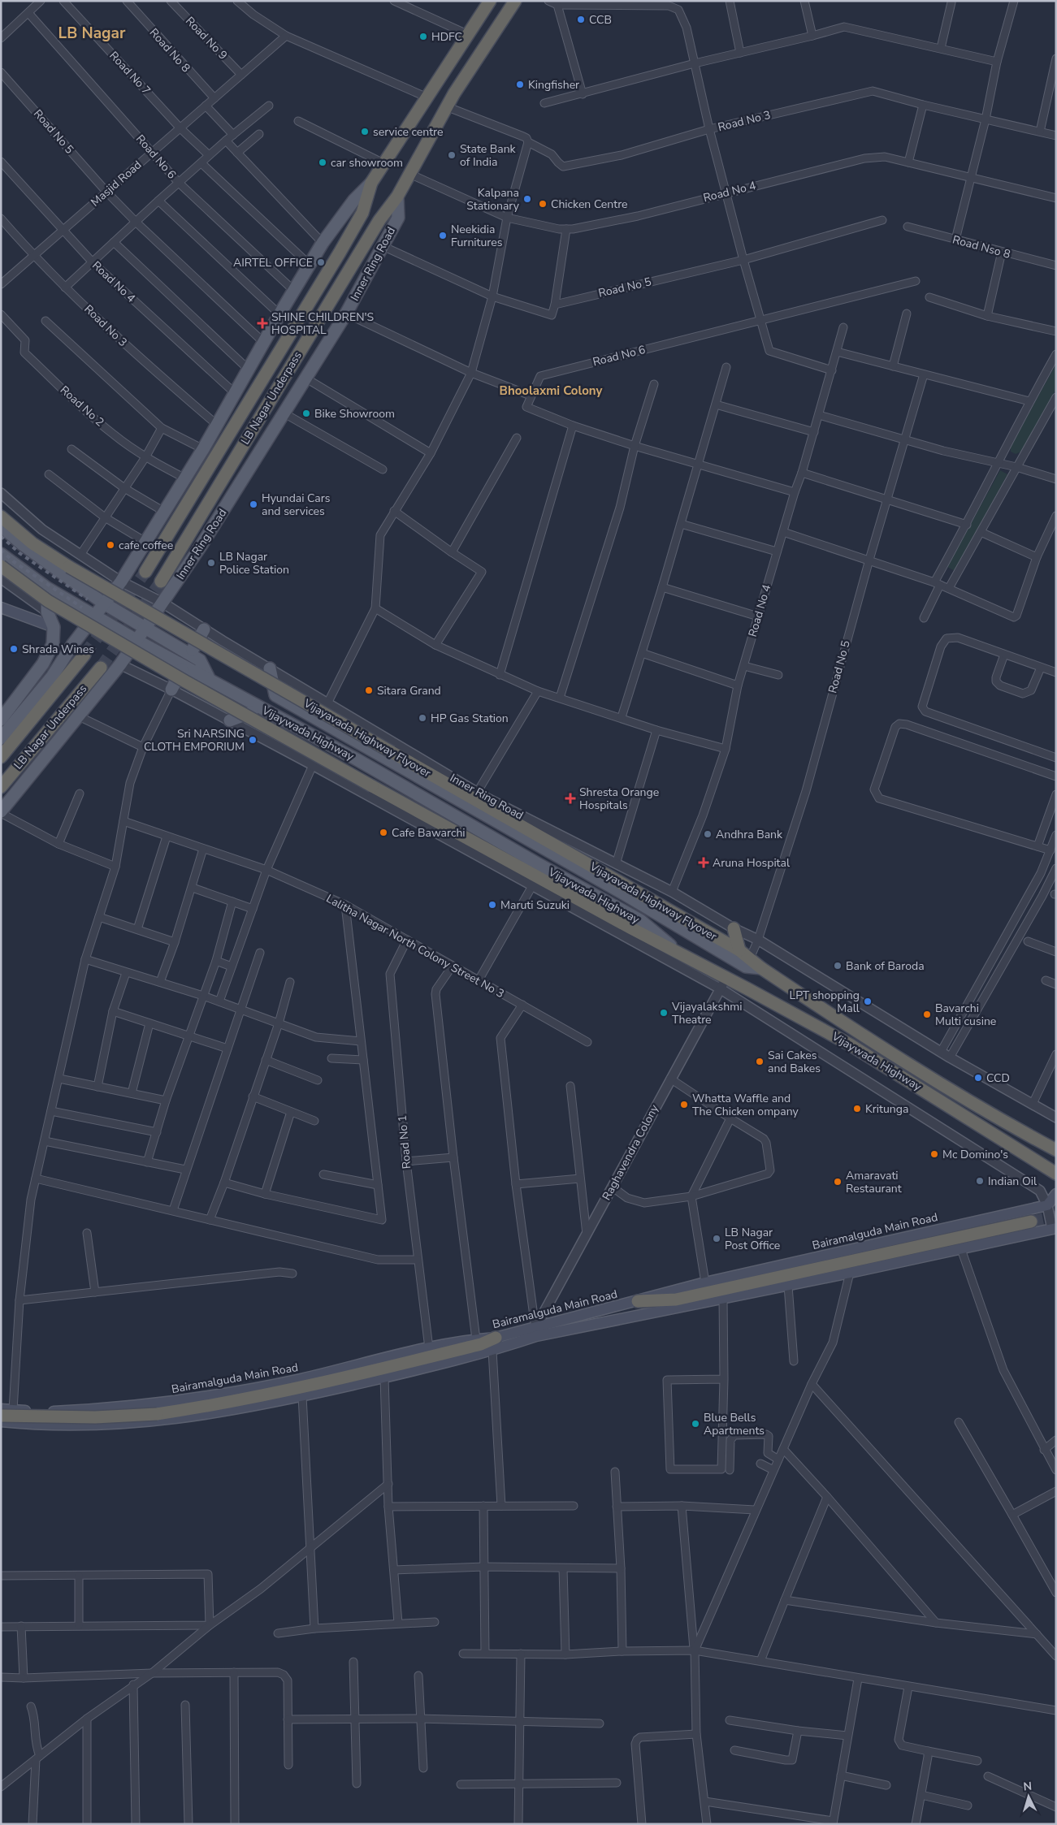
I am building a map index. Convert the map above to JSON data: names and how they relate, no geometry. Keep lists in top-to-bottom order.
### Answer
{
  "streets": {
    "highway": ["LB Nagar Underpass", "Vijaywada Highway", "Vijayavada Highway Flyover"],
    "main road": ["Inner Ring Road", "Bairamalguda Main Road"],
    "street": [
      "Road No 9",
      "Road No 8",
      "Road No 7",
      "Road No 3",
      "Road No 5",
      "Road No 6",
      "Masjid Road",
      "Road No 4",
      "Road Nso 8",
      "Road No 2",
      "Lalitha Nagar North Colony Street No 3",
      "Road No 1",
      "Raghavendra Colony"
    ]
  },
  "crossings": [
    ["Road No 9", "Masjid Road"],
    ["Road No 8", "Masjid Road"],
    ["Road No 7", "Masjid Road"],
    ["Road No 3", "Masjid Road"],
    ["Road No 5", "Masjid Road"],
    ["Road No 5", "Inner Ring Road"],
    ["Road No 5", "Vijaywada Highway"],
    ["Road No 6", "Masjid Road"],
    ["Masjid Road", "Road No 4"],
    ["Road No 4", "Inner Ring Road"],
    ["Inner Ring Road", "LB Nagar Underpass"],
    ["Inner Ring Road", "Vijaywada Highway"],
    ["Vijaywada Highway", "Vijayavada Highway Flyover"],
    ["Vijaywada Highway", "Raghavendra Colony"],
    ["Lalitha Nagar North Colony Street No 3", "Road No 1"],
    ["Road No 1", "Bairamalguda Main Road"],
    ["Raghavendra Colony", "Bairamalguda Main Road"]
  ],
  "districts": ["LB Nagar", "Bhoolaxmi Colony"],
  "places": {
    "other": [
      "CCB",
      "HDFC",
      "Kingfisher",
      "service centre",
      "State Bank of India",
      "car showroom",
      "Kalpana Stationary",
      "Chicken Centre",
      "Neekidia Furnitures",
      "AIRTEL OFFICE",
      "Bike Showroom",
      "Hyundai Cars and services",
      "cafe coffee",
      "LB Nagar Police Station",
      "Shrada Wines",
      "Sitara Grand",
      "HP Gas Station",
      "Sri NARSING CLOTH EMPORIUM",
      "Cafe Bawarchi",
      "Andhra Bank",
      "Maruti Suzuki",
      "Bank of Baroda",
      "LPT shopping Mall",
      "Vijayalakshmi Theatre",
      "Bavarchi Multi cusine",
      "Sai Cakes and Bakes",
      "CCD",
      "Whatta Waffle and The Chicken ompany",
      "Kritunga",
      "Mc Domino's",
      "Indian Oil",
      "Amaravati Restaurant",
      "LB Nagar Post Office",
      "Blue Bells Apartments"
    ],
    "health": ["SHINE CHILDREN'S HOSPITAL", "Shresta Orange Hospitals", "Aruna Hospital"]
  },
  "north": "top"
}
